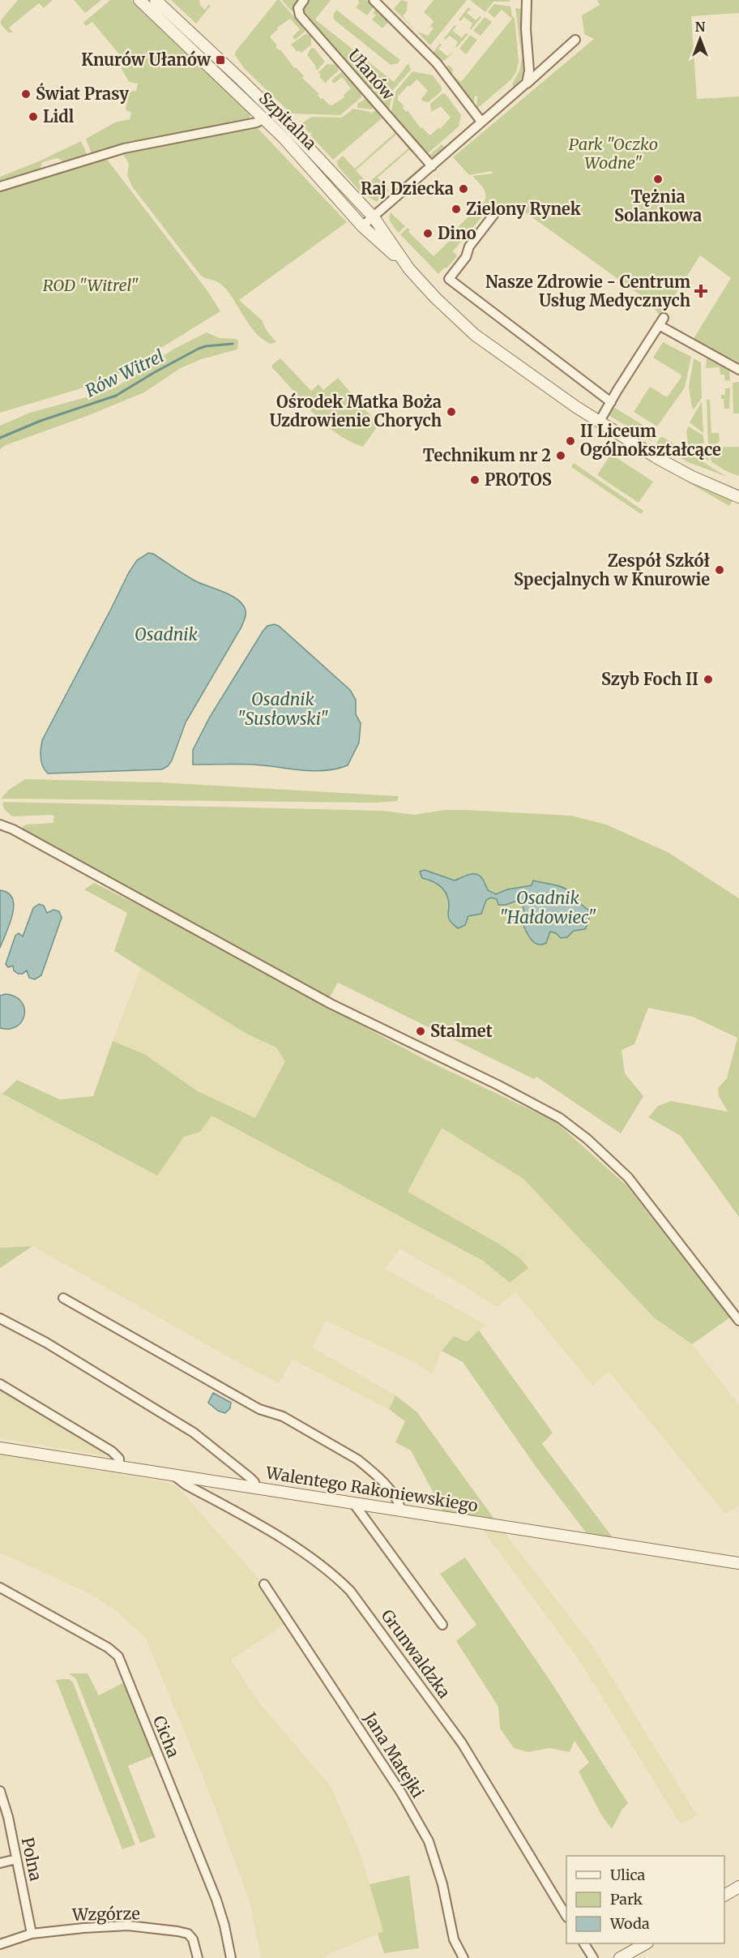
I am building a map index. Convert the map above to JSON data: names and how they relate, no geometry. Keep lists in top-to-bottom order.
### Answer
{
  "streets": {
    "street": [
      "Ułanów",
      "Szpitalna",
      "Walentego Rakoniewskiego",
      "Grunwaldzka",
      "Cicha",
      "Jana Matejki",
      "Polna",
      "Wzgórze"
    ]
  },
  "crossings": [
    ["Walentego Rakoniewskiego", "Grunwaldzka"],
    ["Polna", "Wzgórze"]
  ],
  "water": [
    "Rów Witrel",
    "Osadnik",
    "Osadnik \"Susłowski\"",
    "Osadnik \"Hałdowiec\""
  ],
  "parks": ["Park \"Oczko Wodne\"", "ROD \"Witrel\""],
  "places": {
    "transit": ["Knurów Ułanów"],
    "other": [
      "Świat Prasy",
      "Lidl",
      "Tężnia Solankowa",
      "Raj Dziecka",
      "Zielony Rynek",
      "Dino",
      "Ośrodek Matka Boża Uzdrowienie Chorych",
      "II Liceum Ogólnokształcące",
      "Technikum nr 2",
      "PROTOS",
      "Zespół Szkół Specjalnych w Knurowie",
      "Szyb Foch II",
      "Stalmet"
    ],
    "health": ["Nasze Zdrowie - Centrum Usług Medycznych"]
  },
  "legend": ["Ulica", "Park", "Woda"],
  "north": "top"
}
